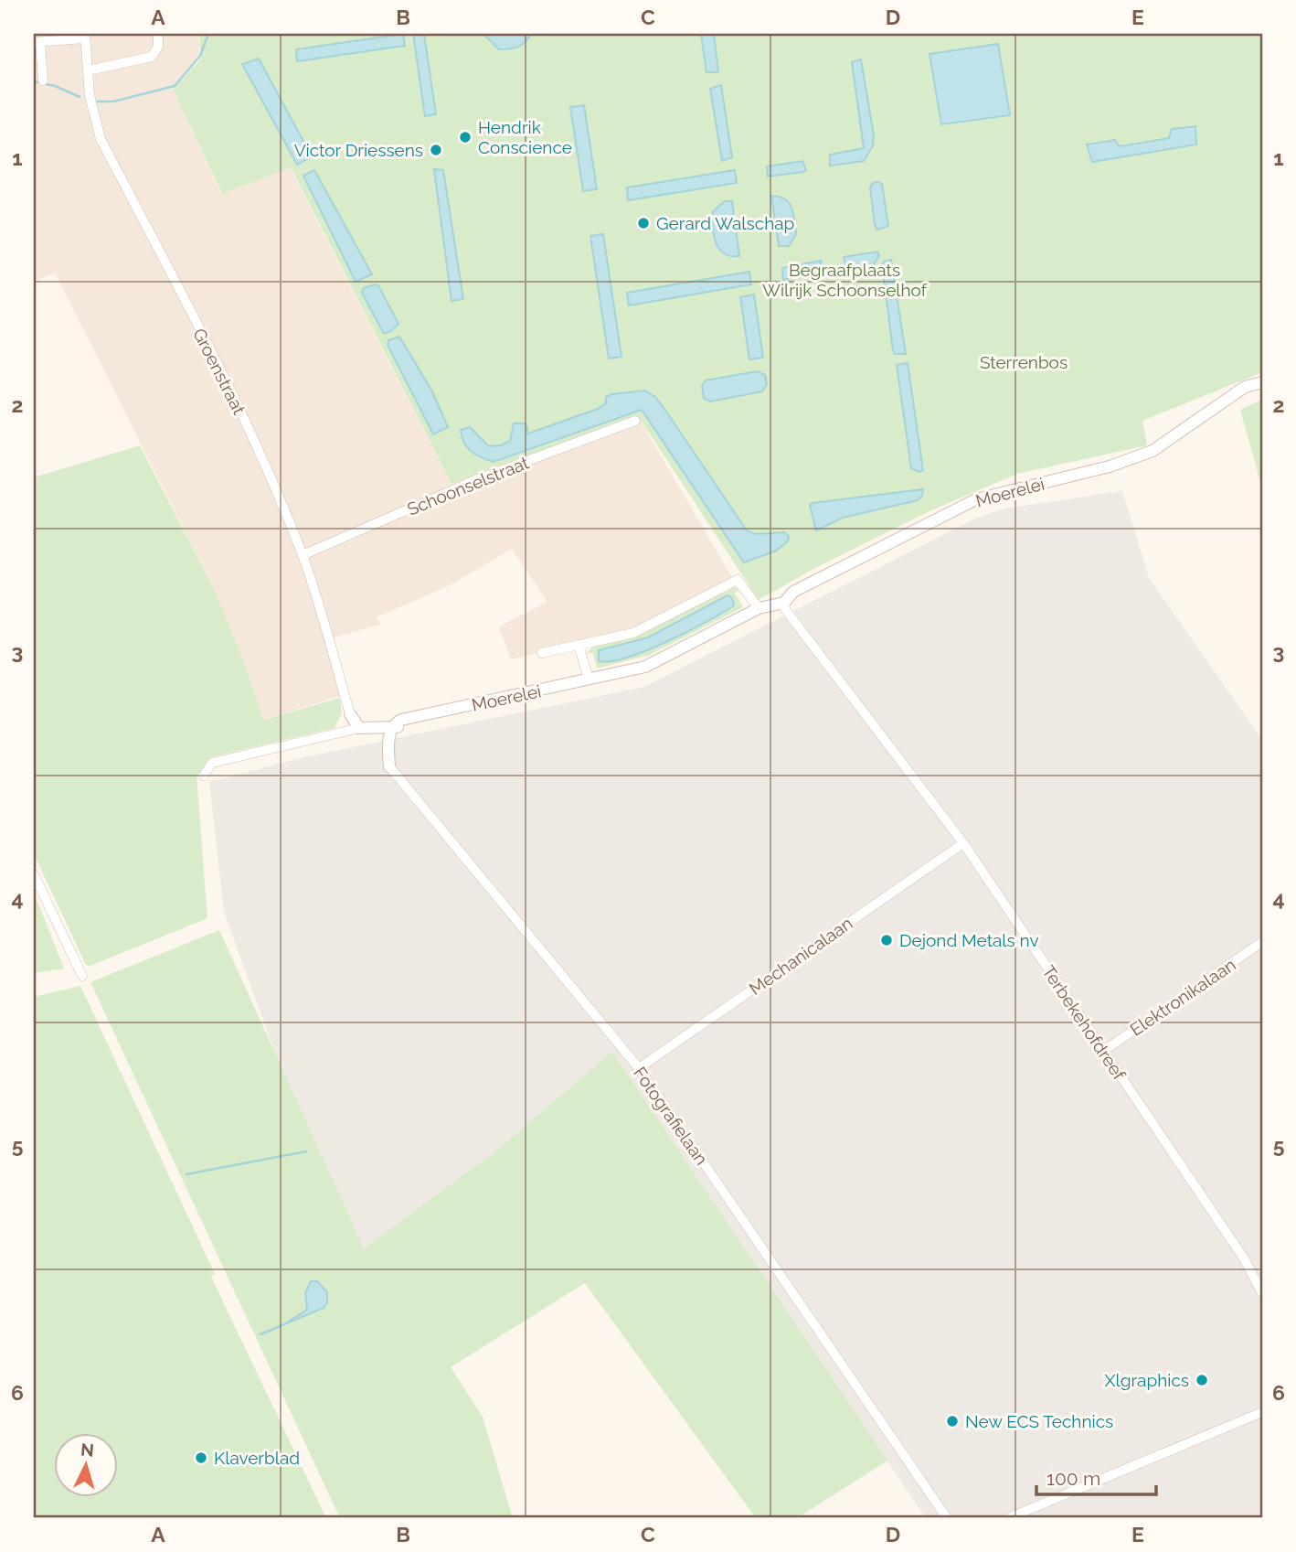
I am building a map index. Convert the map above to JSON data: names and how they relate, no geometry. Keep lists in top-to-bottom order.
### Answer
{
  "streets": {
    "street": [
      "Groenstraat",
      "Schoonselstraat",
      "Moerelei",
      "Mechanicalaan",
      "Elektronikalaan",
      "Terbekehofdreef",
      "Fotografielaan"
    ]
  },
  "crossings": [
    ["Groenstraat", "Schoonselstraat"],
    ["Moerelei", "Terbekehofdreef"],
    ["Moerelei", "Fotografielaan"],
    ["Mechanicalaan", "Terbekehofdreef"],
    ["Mechanicalaan", "Fotografielaan"],
    ["Elektronikalaan", "Terbekehofdreef"]
  ],
  "parks": ["Begraafplaats Wilrijk Schoonselhof", "Sterrenbos"],
  "places": [
    "Hendrik Conscience",
    "Victor Driessens",
    "Gerard Walschap",
    "Dejond Metals nv",
    "Xlgraphics",
    "New ECS Technics",
    "Klaverblad"
  ],
  "scale_bar": "100 m",
  "north": "top",
  "grid": {
    "columns": [
      "A",
      "B",
      "C",
      "D",
      "E"
    ],
    "rows": [
      "1",
      "2",
      "3",
      "4",
      "5",
      "6"
    ]
  }
}
